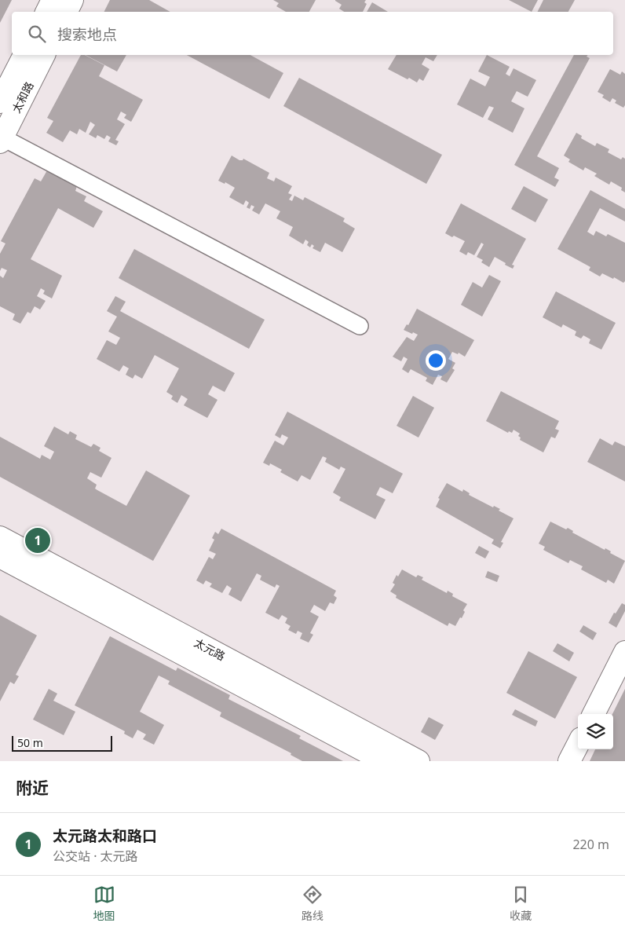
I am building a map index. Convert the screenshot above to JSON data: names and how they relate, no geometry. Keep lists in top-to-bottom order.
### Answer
{
  "streets": {
    "main road": ["太和路", "太元路"]
  },
  "scale_bar": "50 m",
  "page": {
    "search": "搜索地点",
    "pins": "1",
    "scale": "50 m",
    "heading": "附近",
    "list": [
      {
        "mark": "1",
        "name": "太元路太和路口",
        "note": "公交站 · 太元路",
        "value": "220 m"
      }
    ],
    "nav": ["地图", "路线", "收藏"]
  }
}
